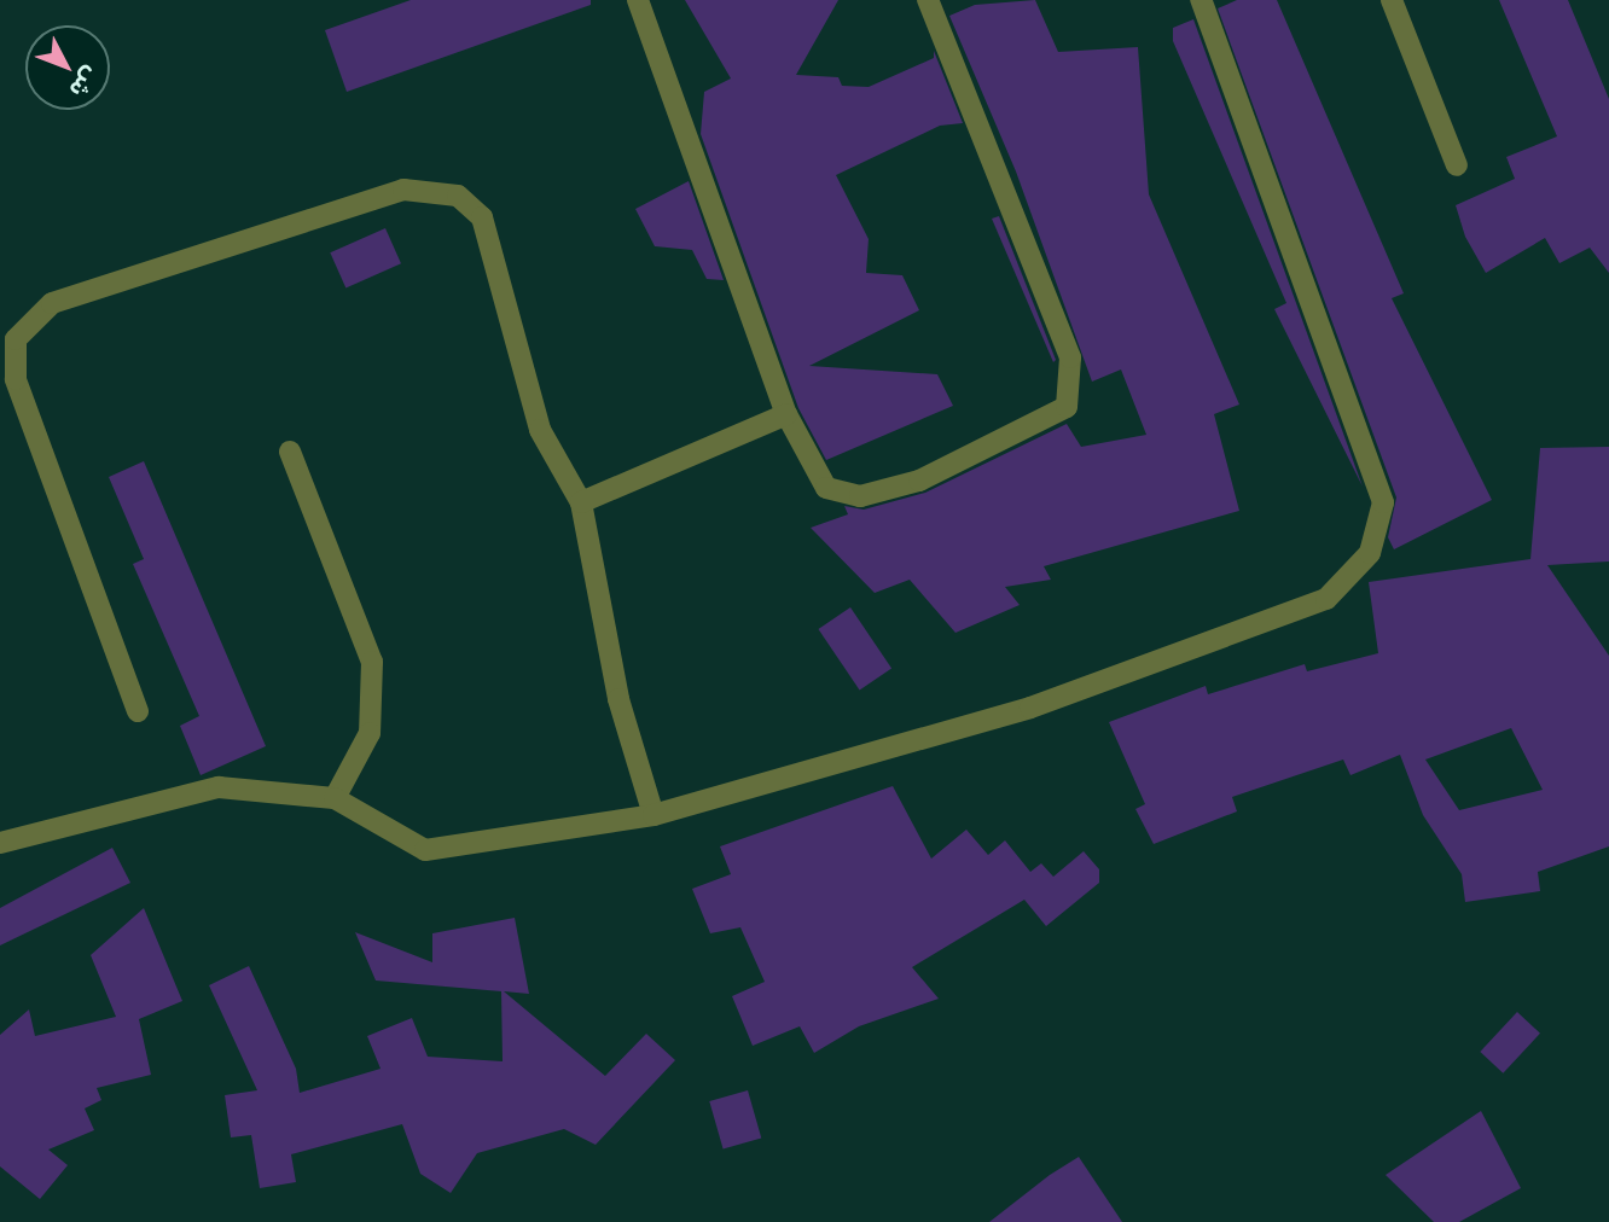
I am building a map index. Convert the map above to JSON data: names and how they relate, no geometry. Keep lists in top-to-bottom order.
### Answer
{
  "north": "bottom right"
}
